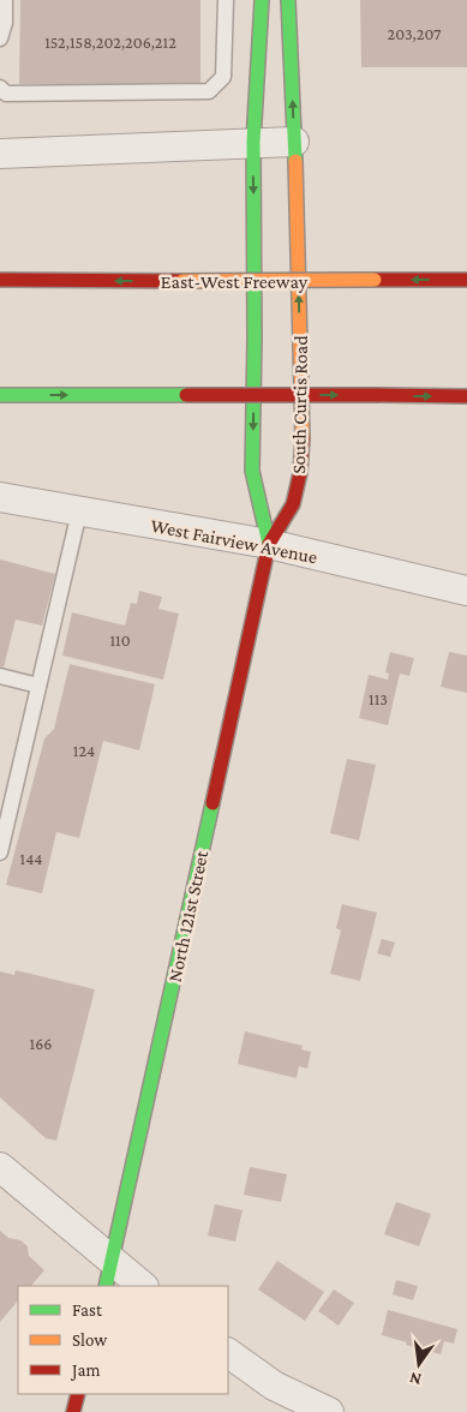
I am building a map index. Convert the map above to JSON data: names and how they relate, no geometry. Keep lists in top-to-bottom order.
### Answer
{
  "streets": {
    "main road": ["East-West Freeway", "South Curtis Road", "North 121st Street"],
    "street": ["West Fairview Avenue"]
  },
  "crossings": [
    ["South Curtis Road", "West Fairview Avenue"],
    ["South Curtis Road", "North 121st Street"],
    ["West Fairview Avenue", "North 121st Street"]
  ],
  "house_numbers": [
    "203,207",
    "152,158,202,206,212",
    "110",
    "113",
    "124",
    "144",
    "166"
  ],
  "legend": ["Fast", "Slow", "Jam"],
  "north": "bottom"
}
